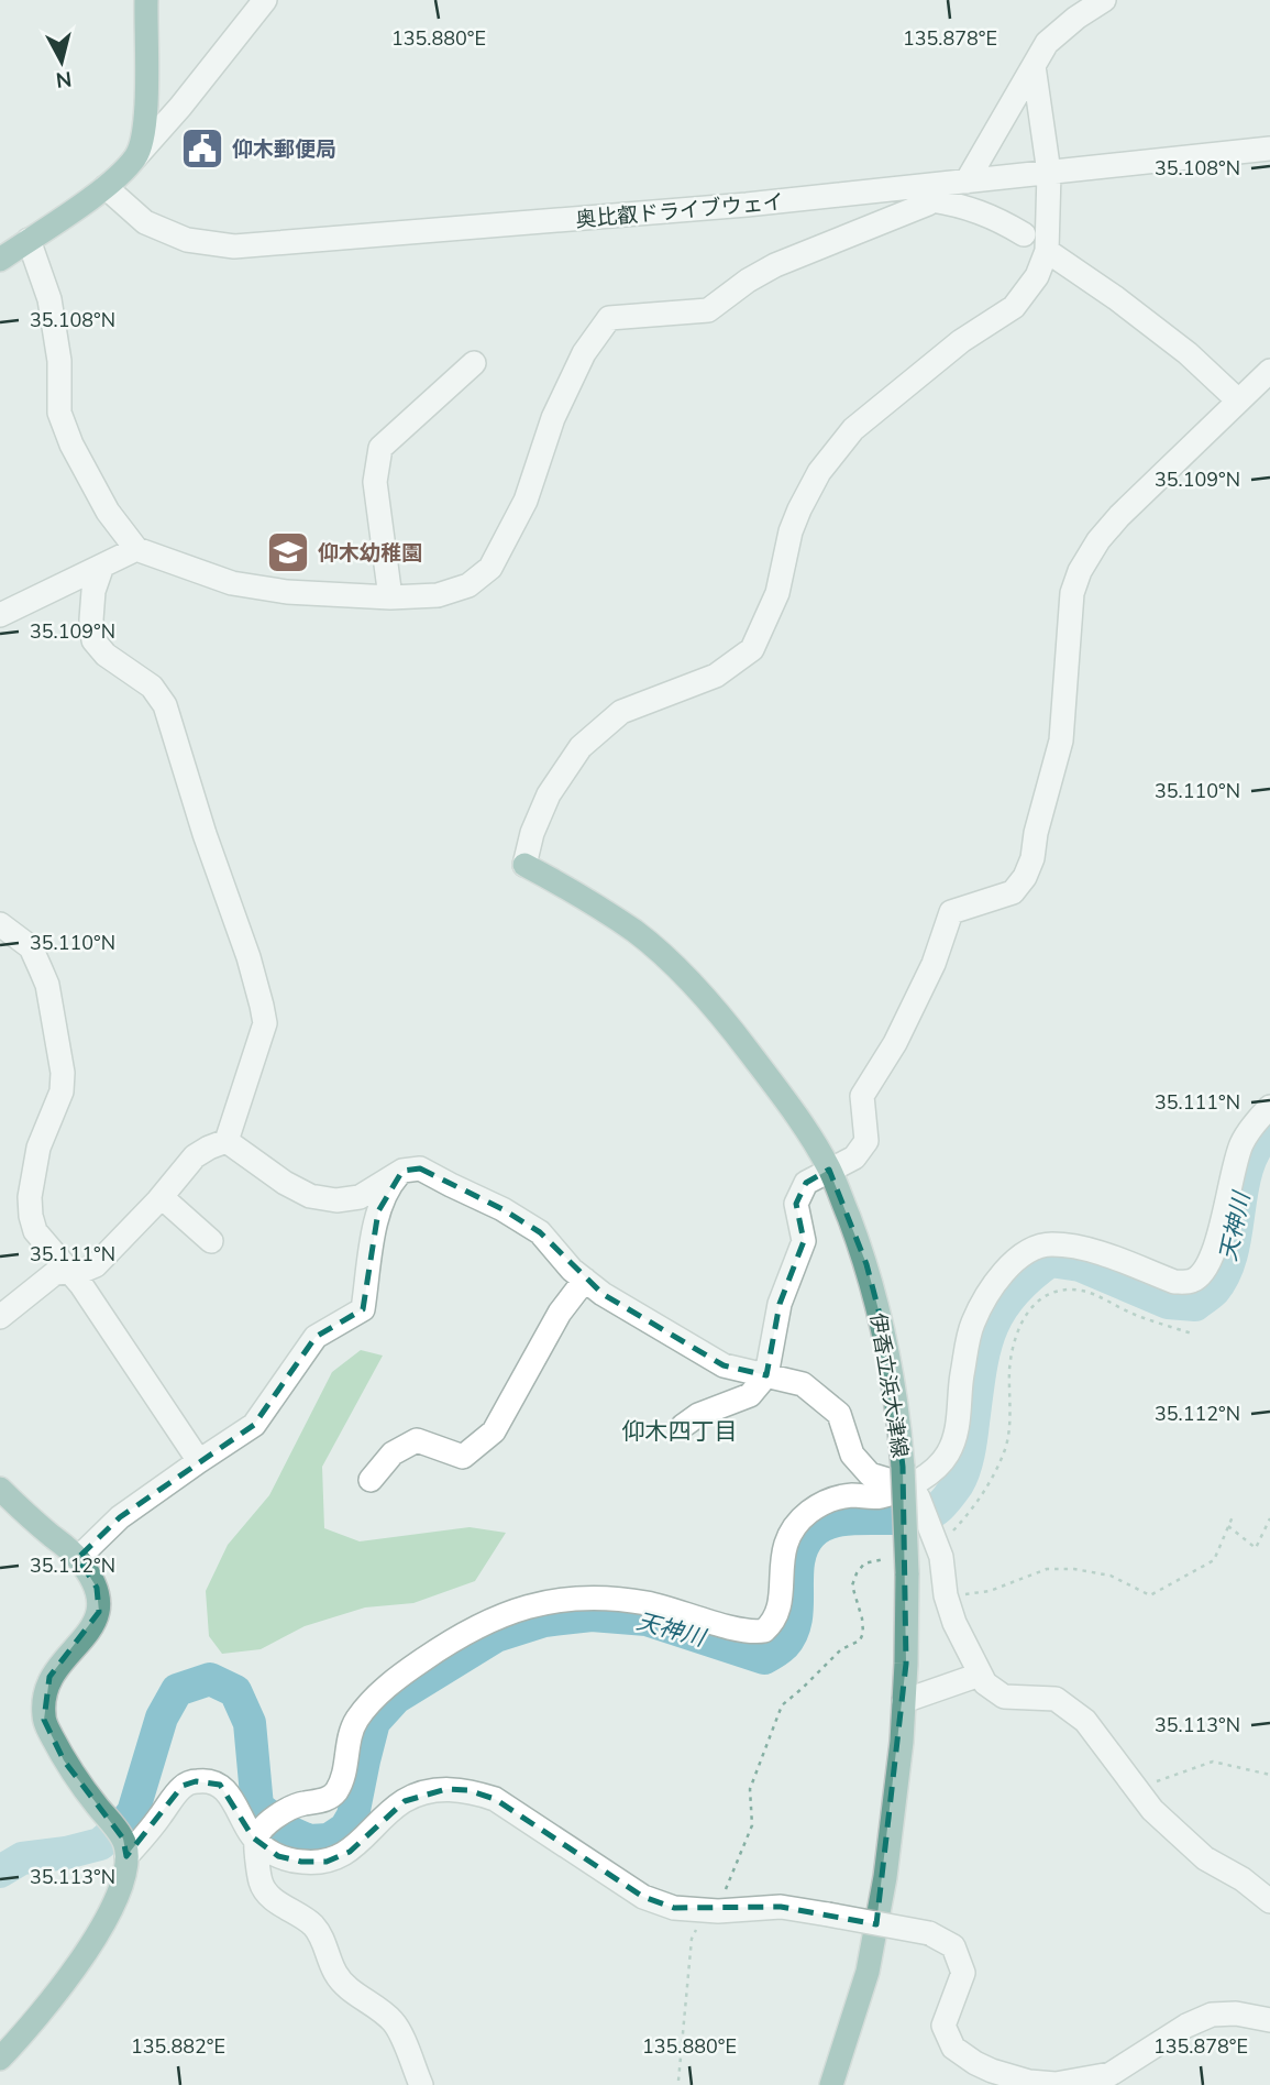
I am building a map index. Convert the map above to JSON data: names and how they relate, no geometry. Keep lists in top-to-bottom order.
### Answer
{
  "streets": {
    "main road": ["伊香立浜大津線"],
    "street": ["奥比叡ドライブウェイ"]
  },
  "districts": ["仰木四丁目"],
  "water": ["天神川"],
  "places": {
    "public building": ["仰木郵便局"],
    "school or university": ["仰木幼稚園"]
  },
  "north": "bottom",
  "coordinates": [
    "135.880°E",
    "135.878°E",
    "35.108°N",
    "35.109°N",
    "35.110°N",
    "35.111°N",
    "35.112°N",
    "35.113°N",
    "135.882°E"
  ]
}
